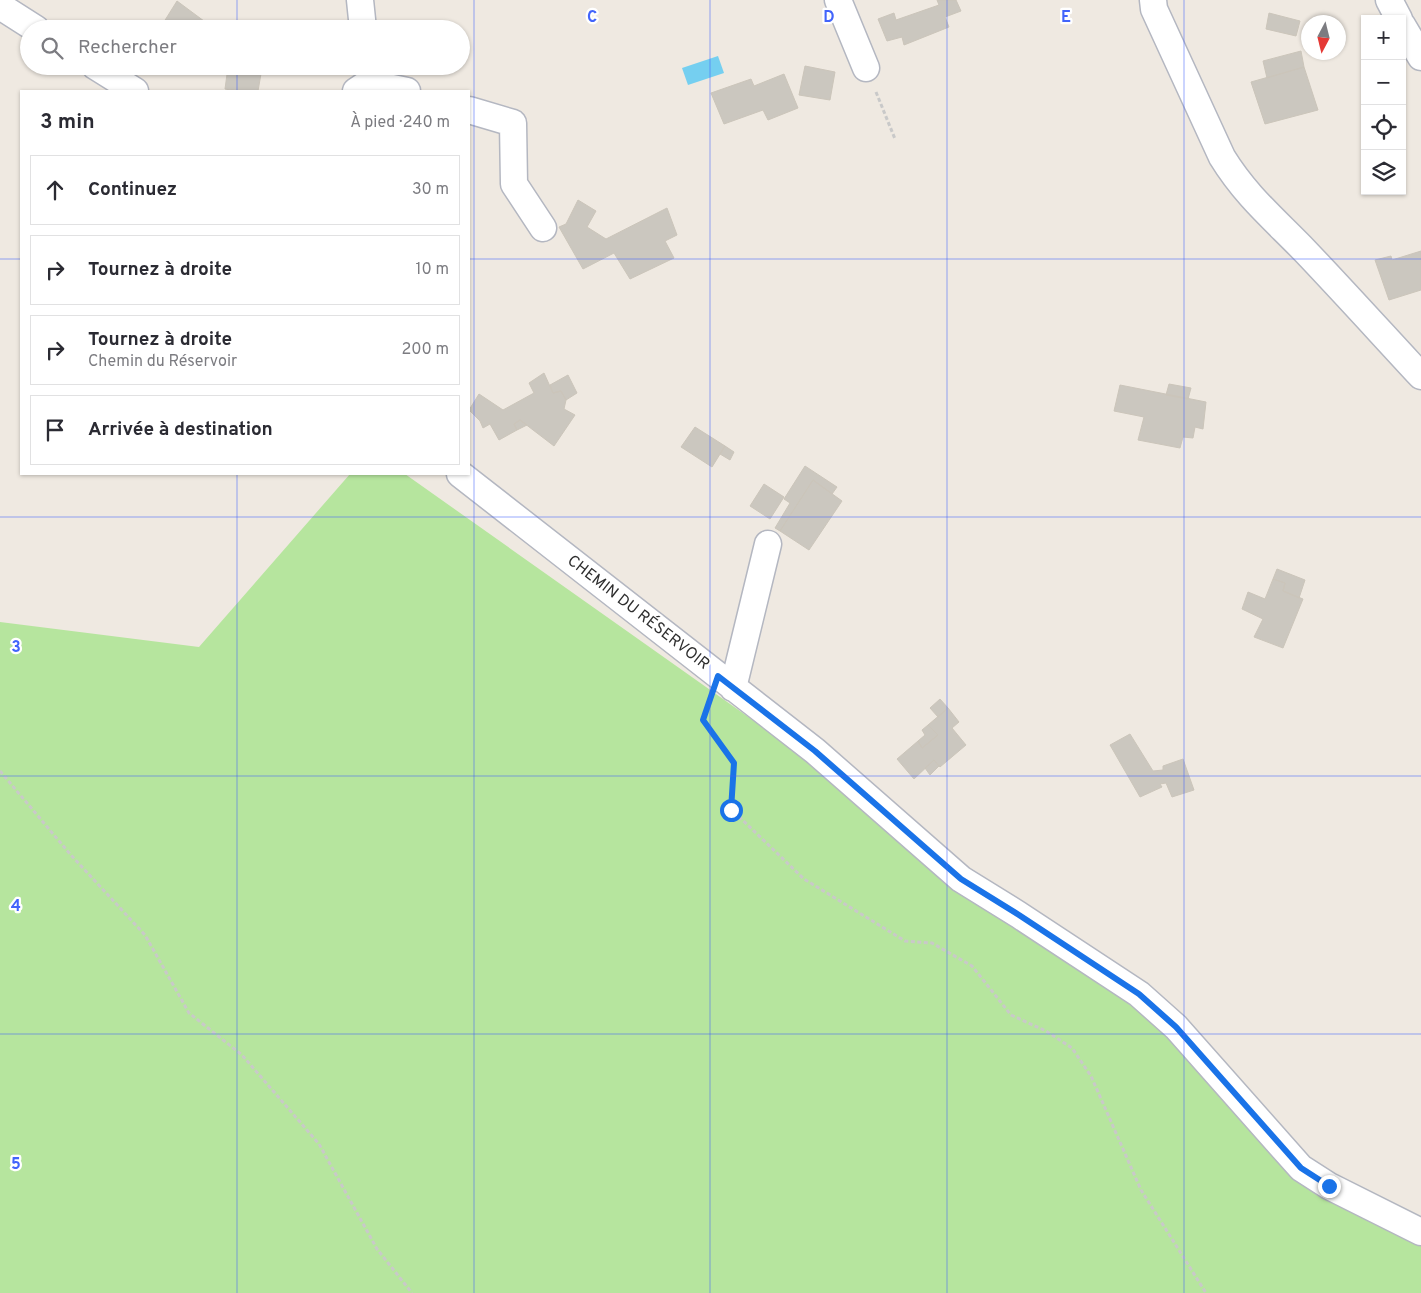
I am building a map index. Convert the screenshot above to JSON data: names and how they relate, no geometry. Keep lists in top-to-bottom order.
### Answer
{
  "streets": {
    "street": ["CHEMIN DU RÉSERVOIR"]
  },
  "north": "bottom",
  "page": {
    "map_buttons": ["+", "−"],
    "search": "Rechercher",
    "heading": ["3 min", "À pied · 240 m"],
    "list": [
      ["Continuez", "30 m"],
      ["Tournez à droite", "10 m"],
      ["Tournez à droite", "Chemin du Réservoir", "200 m"],
      "Arrivée à destination"
    ]
  },
  "grid": {
    "columns": ["C", "D", "E"],
    "rows": ["3", "4", "5"]
  }
}
